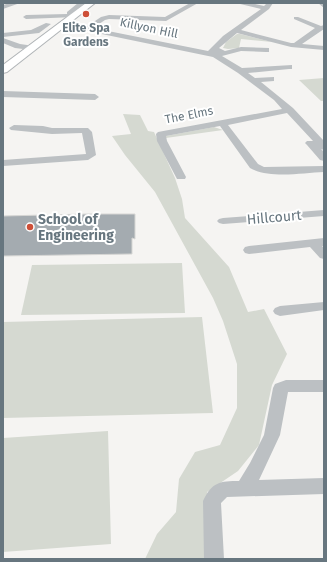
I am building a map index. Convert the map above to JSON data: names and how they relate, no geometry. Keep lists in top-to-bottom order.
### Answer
{
  "streets": {
    "street": ["Killyon Hill", "The Elms", "Hillcourt"]
  },
  "places": ["Elite Spa Gardens", "School of Engineering"]
}
